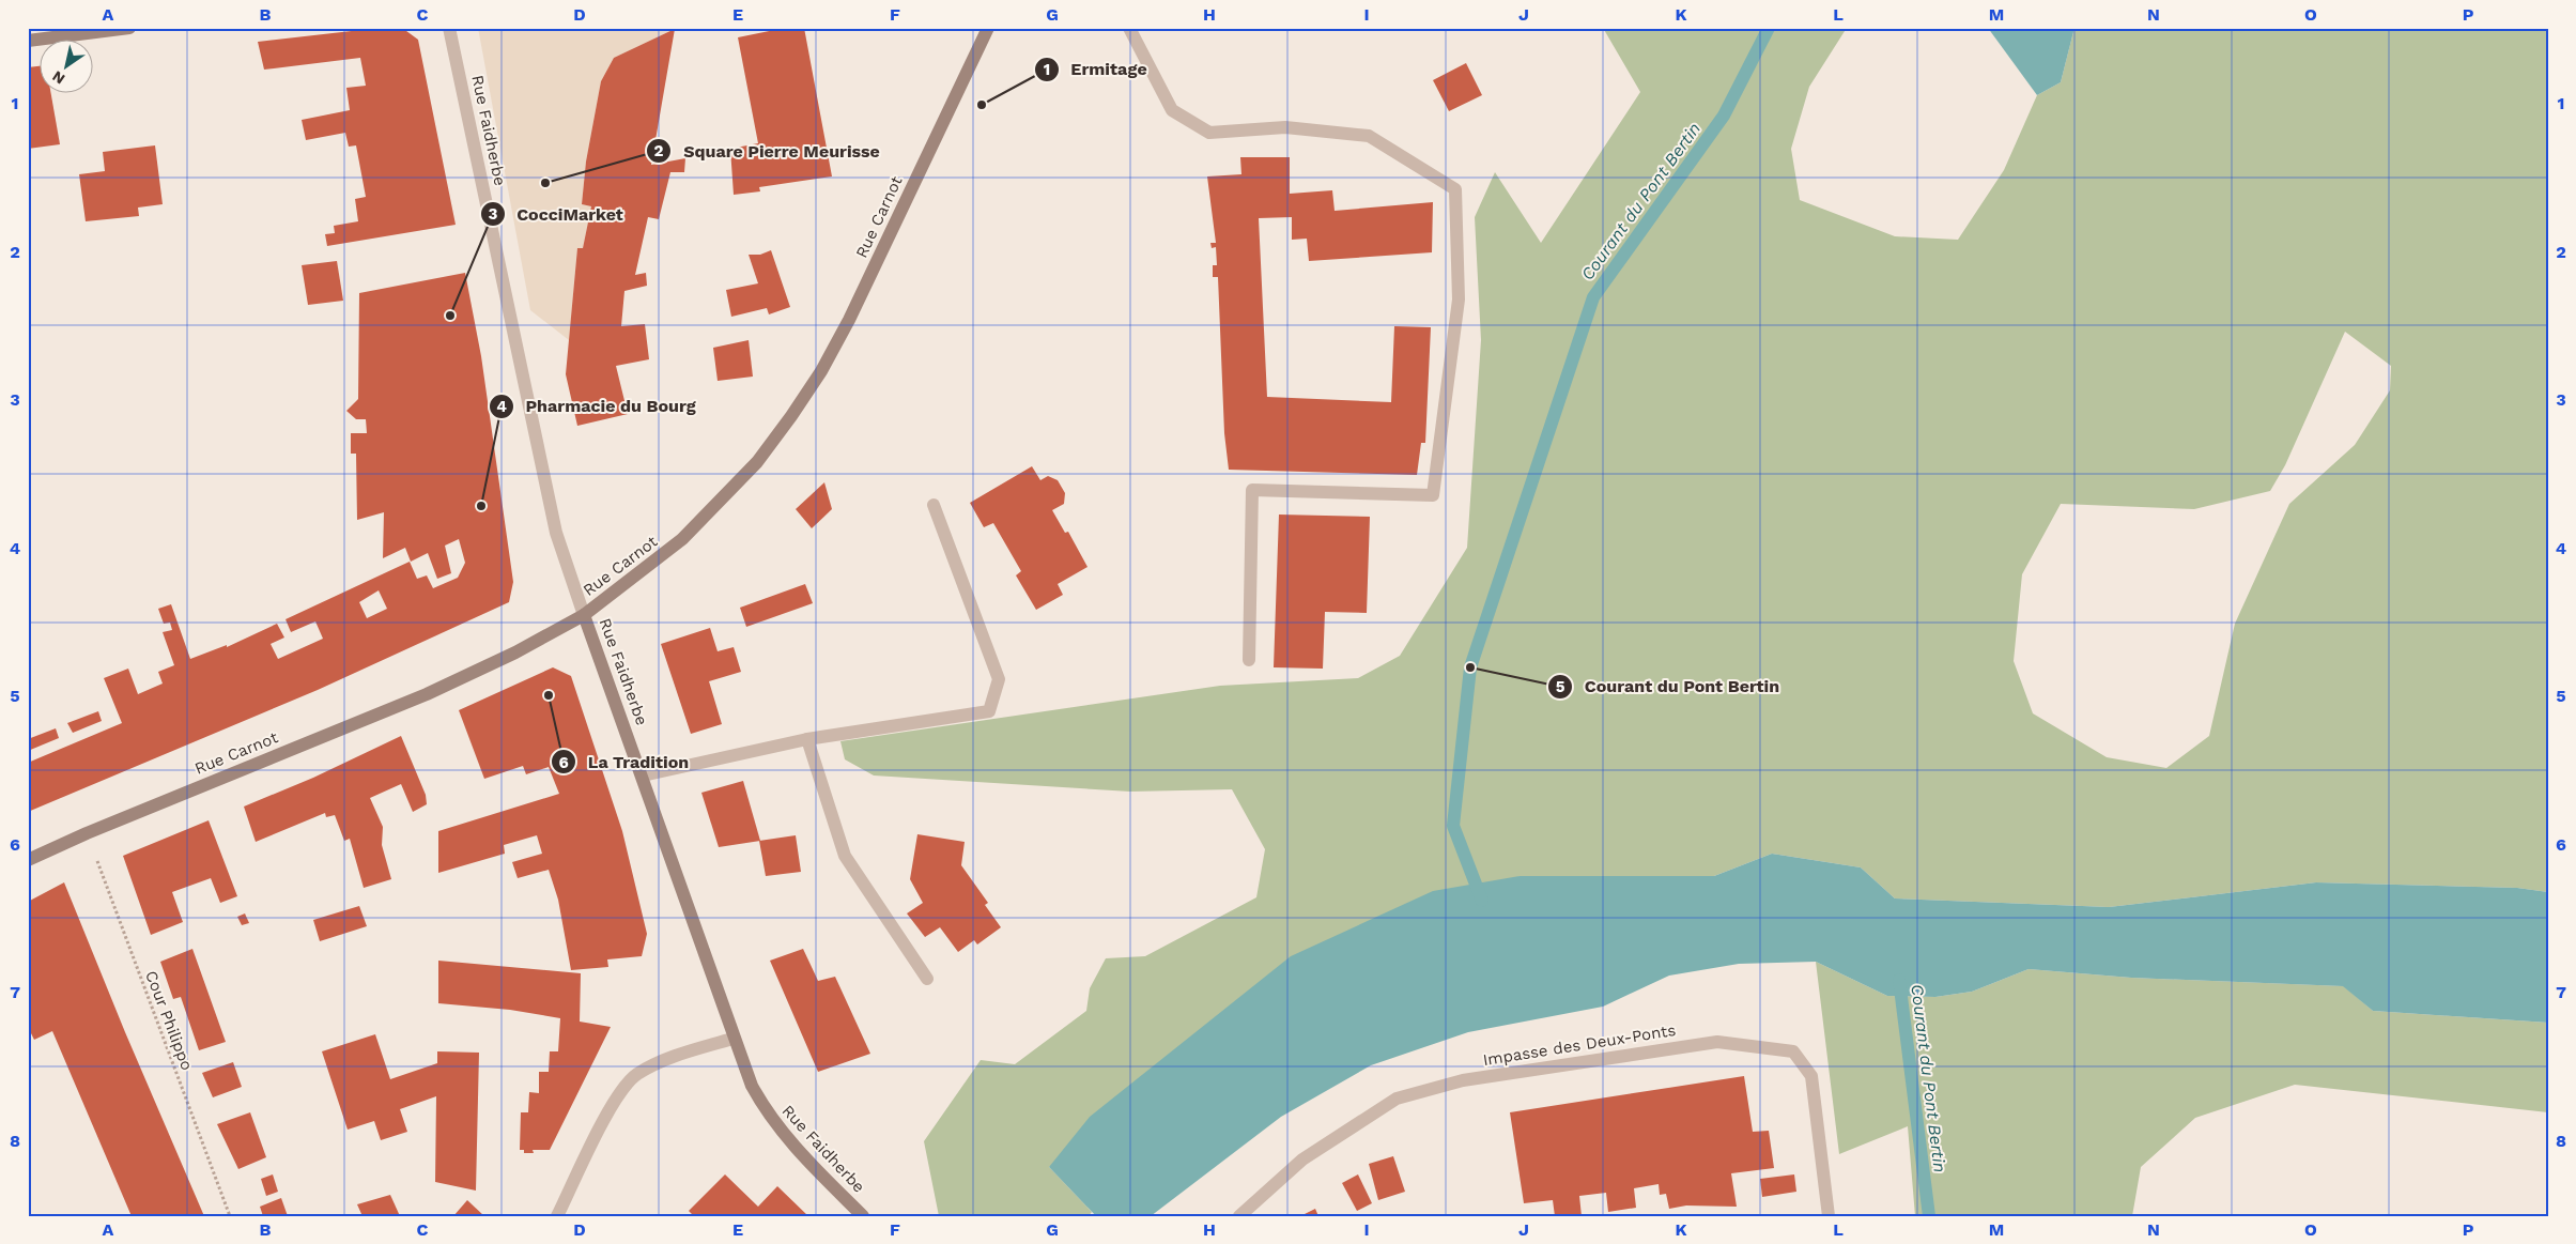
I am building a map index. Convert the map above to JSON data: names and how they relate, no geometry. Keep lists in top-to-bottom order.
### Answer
{
  "streets": {
    "main road": ["Rue Faidherbe", "Rue Carnot"],
    "street": ["Impasse des Deux-Ponts"],
    "path": ["Cour Philippo"]
  },
  "crossings": [
    ["Rue Faidherbe", "Rue Carnot"],
    ["Rue Carnot", "Cour Philippo"]
  ],
  "water": ["Courant du Pont Bertin"],
  "places": [
    "Ermitage",
    "Square Pierre Meurisse",
    "CocciMarket",
    "Pharmacie du Bourg",
    "Courant du Pont Bertin",
    "La Tradition"
  ],
  "north": "bottom left",
  "grid": {
    "columns": [
      "A",
      "B",
      "C",
      "D",
      "E",
      "F",
      "G",
      "H",
      "I",
      "J",
      "K",
      "L",
      "M",
      "N",
      "O",
      "P"
    ],
    "rows": [
      "1",
      "2",
      "3",
      "4",
      "5",
      "6",
      "7",
      "8"
    ]
  }
}
